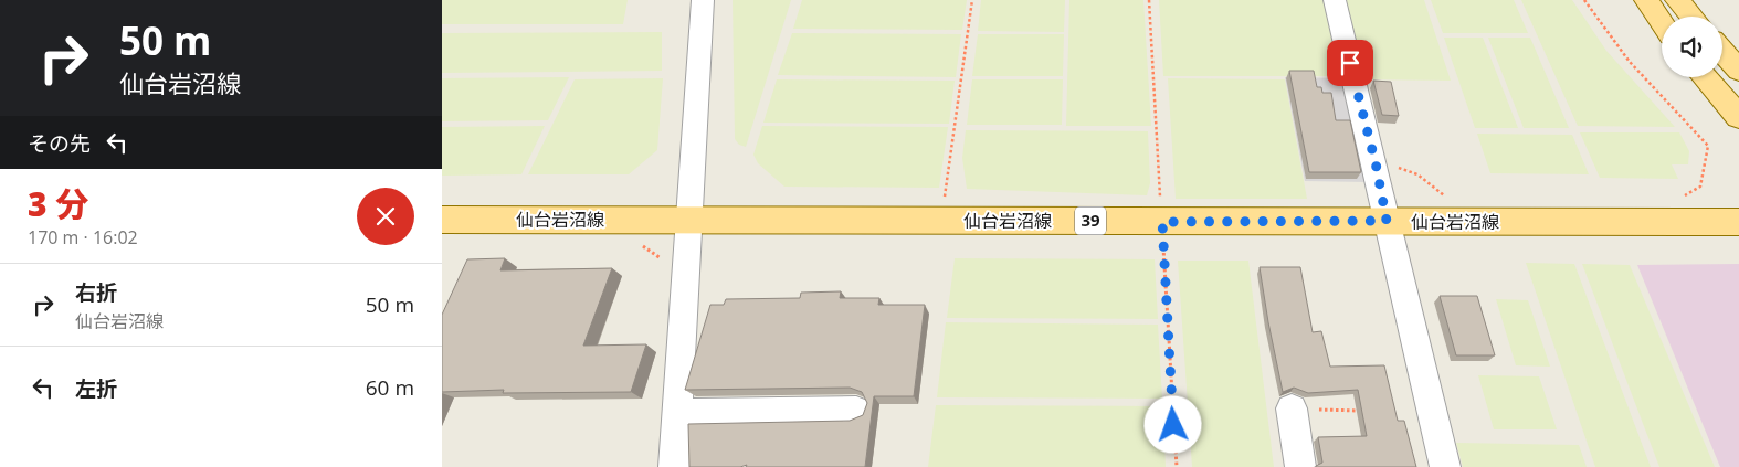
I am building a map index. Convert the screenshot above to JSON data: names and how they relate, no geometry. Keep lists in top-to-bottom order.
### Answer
{
  "streets": {
    "main road": ["仙台岩沼線", "39"]
  },
  "page": {
    "turn": ["50 m", "仙台岩沼線"],
    "then": "その先",
    "heading": ["3 分", "170 m · 16:02"],
    "list": [
      {
        "name": "右折",
        "note": "仙台岩沼線",
        "value": "50 m"
      },
      {
        "name": "左折",
        "value": "60 m"
      }
    ]
  }
}
